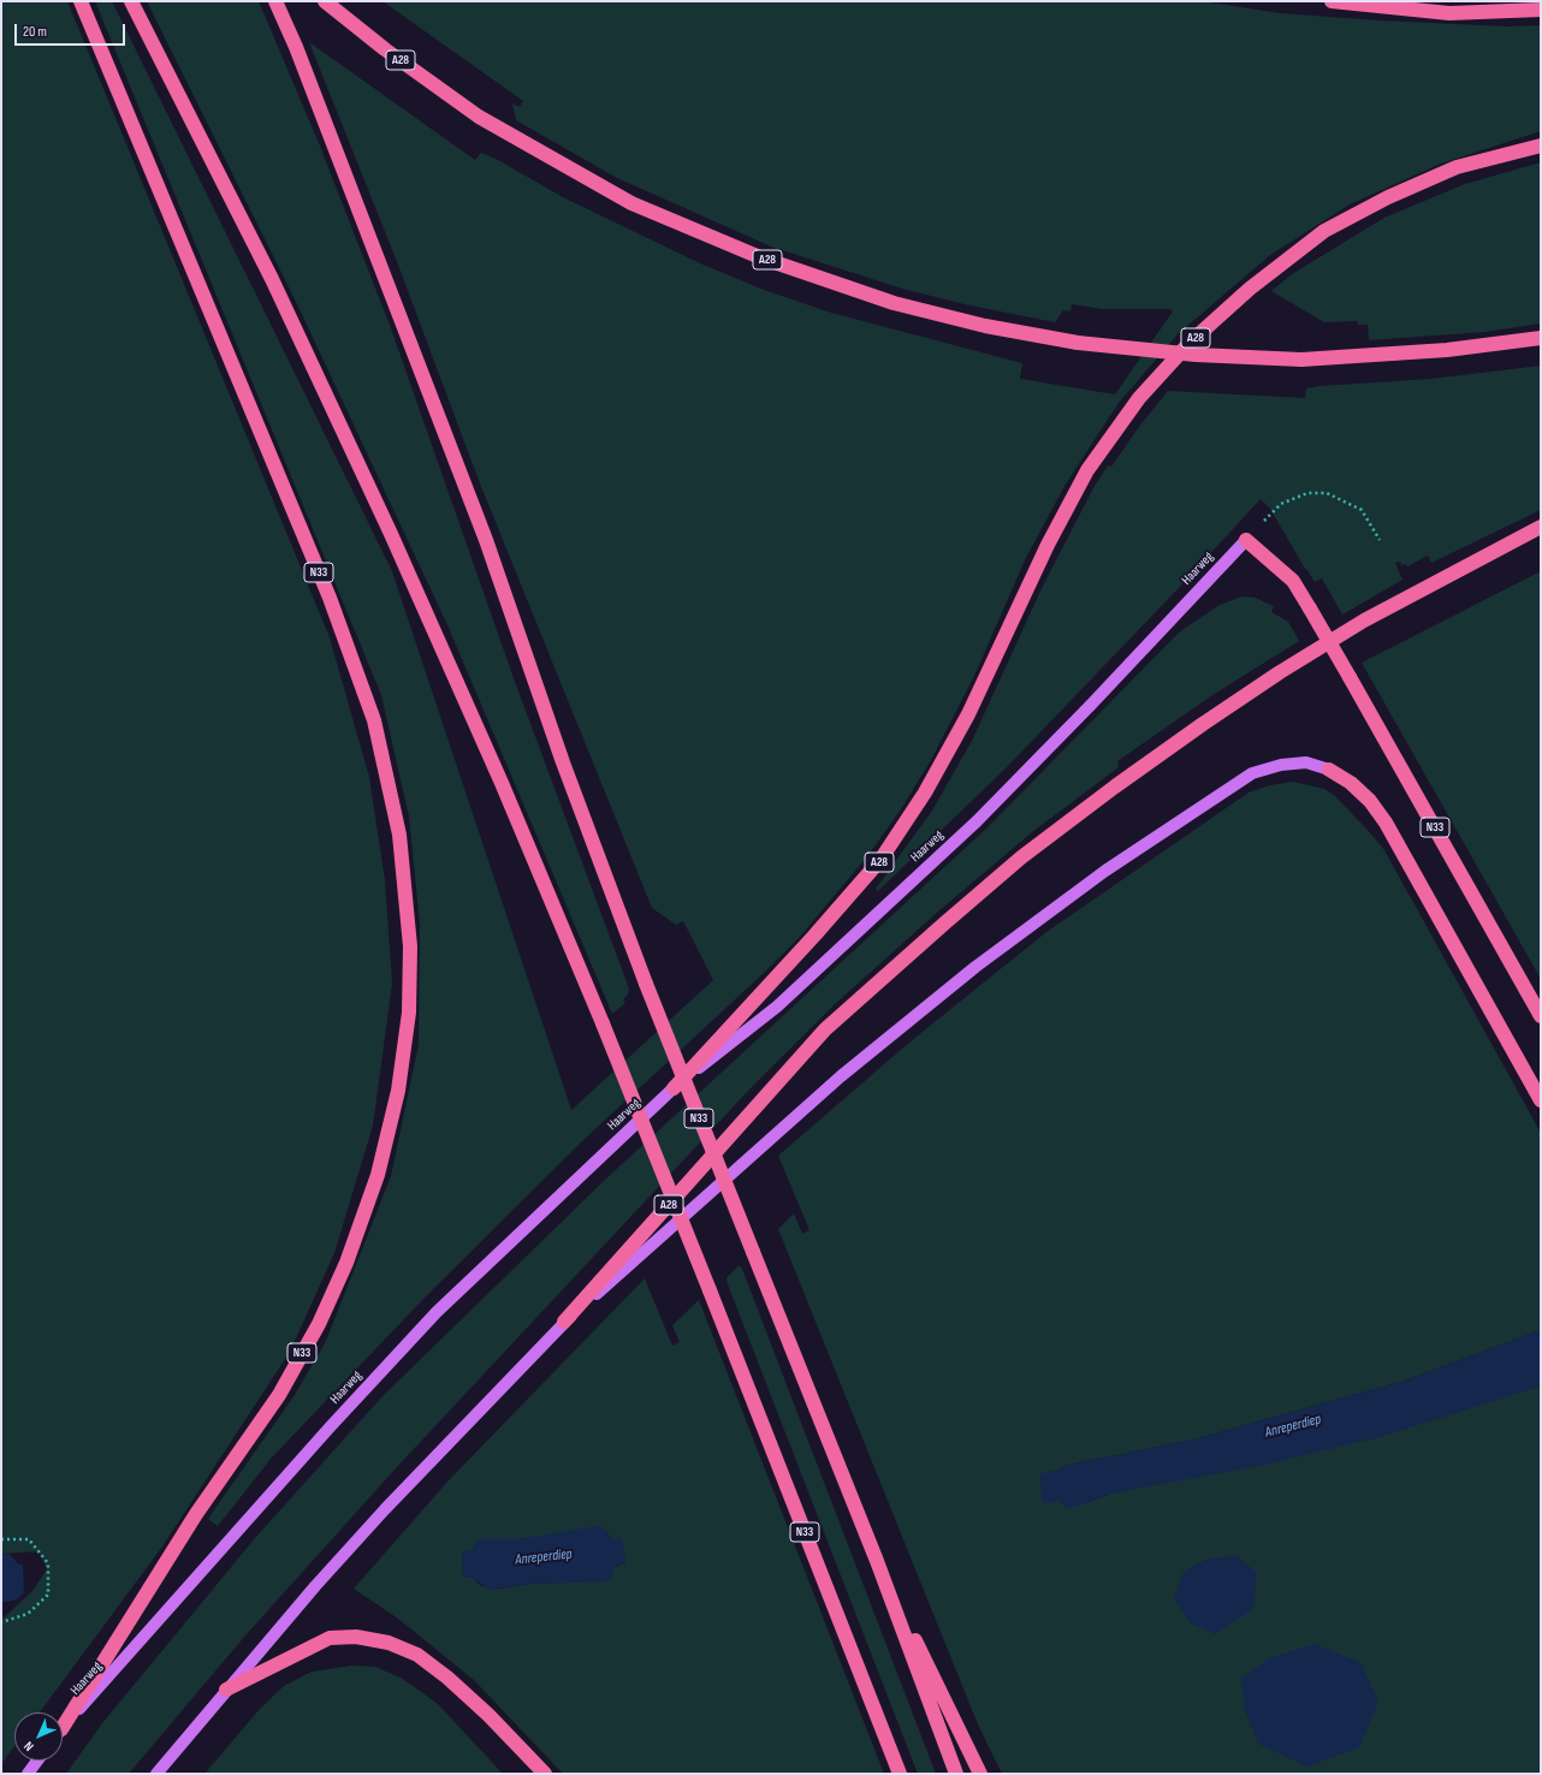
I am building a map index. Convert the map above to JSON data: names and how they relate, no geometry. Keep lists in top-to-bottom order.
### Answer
{
  "streets": {
    "highway": ["A28", "N33"],
    "main road": ["Haarweg"]
  },
  "crossings": [
    ["A28", "Haarweg"],
    ["Haarweg", "N33"]
  ],
  "water": ["Anreperdiep"],
  "scale_bar": "20 m",
  "north": "bottom left"
}
